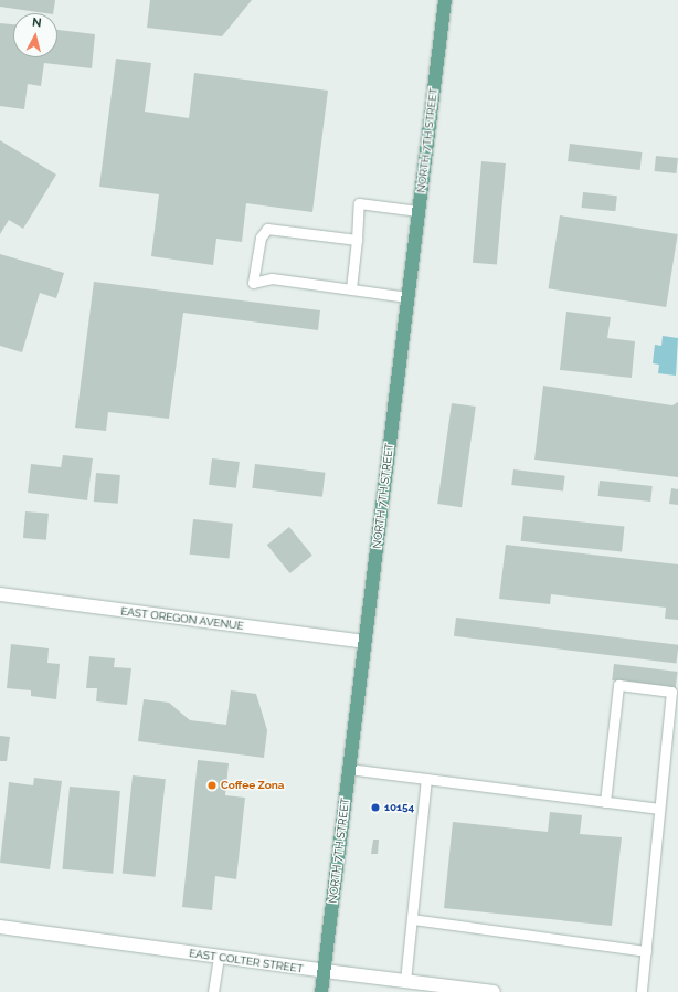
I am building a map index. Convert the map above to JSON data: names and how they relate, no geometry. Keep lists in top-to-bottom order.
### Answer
{
  "streets": {
    "main road": ["NORTH 7TH STREET"],
    "street": ["EAST OREGON AVENUE", "EAST COLTER STREET"]
  },
  "crossings": [
    ["NORTH 7TH STREET", "EAST OREGON AVENUE"],
    ["NORTH 7TH STREET", "EAST COLTER STREET"]
  ],
  "places": ["Coffee Zona", "10154"],
  "north": "top"
}
